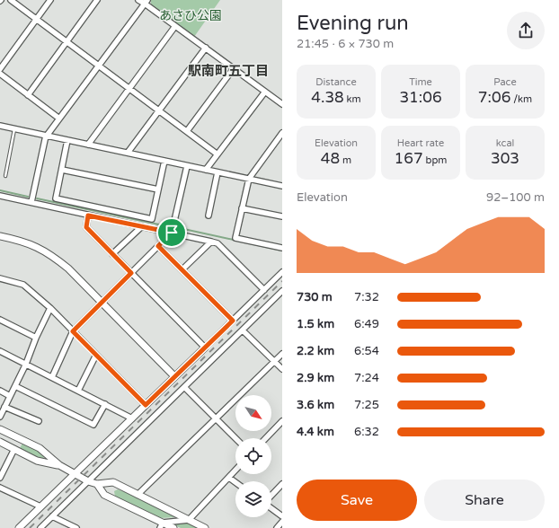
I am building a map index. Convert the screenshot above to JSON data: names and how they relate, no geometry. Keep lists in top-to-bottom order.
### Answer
{
  "districts": ["駅南町五丁目"],
  "parks": ["あさひ公園"],
  "north": "bottom right",
  "page": {
    "heading": ["Evening run", "21:45 · 6 × 730 m"],
    "stats": [
      ["Distance", "4.38 km"],
      ["Time", "31:06"],
      ["Pace", "7:06 /km"],
      ["Elevation", "48 m"],
      ["Heart rate", "167 bpm"],
      ["kcal", "303"]
    ],
    "chart": ["Elevation", "92–100 m"],
    "list": [
      {
        "name": "730 m",
        "note": "7:32"
      },
      {
        "name": "1.5 km",
        "note": "6:49"
      },
      {
        "name": "2.2 km",
        "note": "6:54"
      },
      {
        "name": "2.9 km",
        "note": "7:24"
      },
      {
        "name": "3.6 km",
        "note": "7:25"
      },
      {
        "name": "4.4 km",
        "note": "6:32"
      }
    ],
    "buttons": ["Save", "Share"]
  }
}
